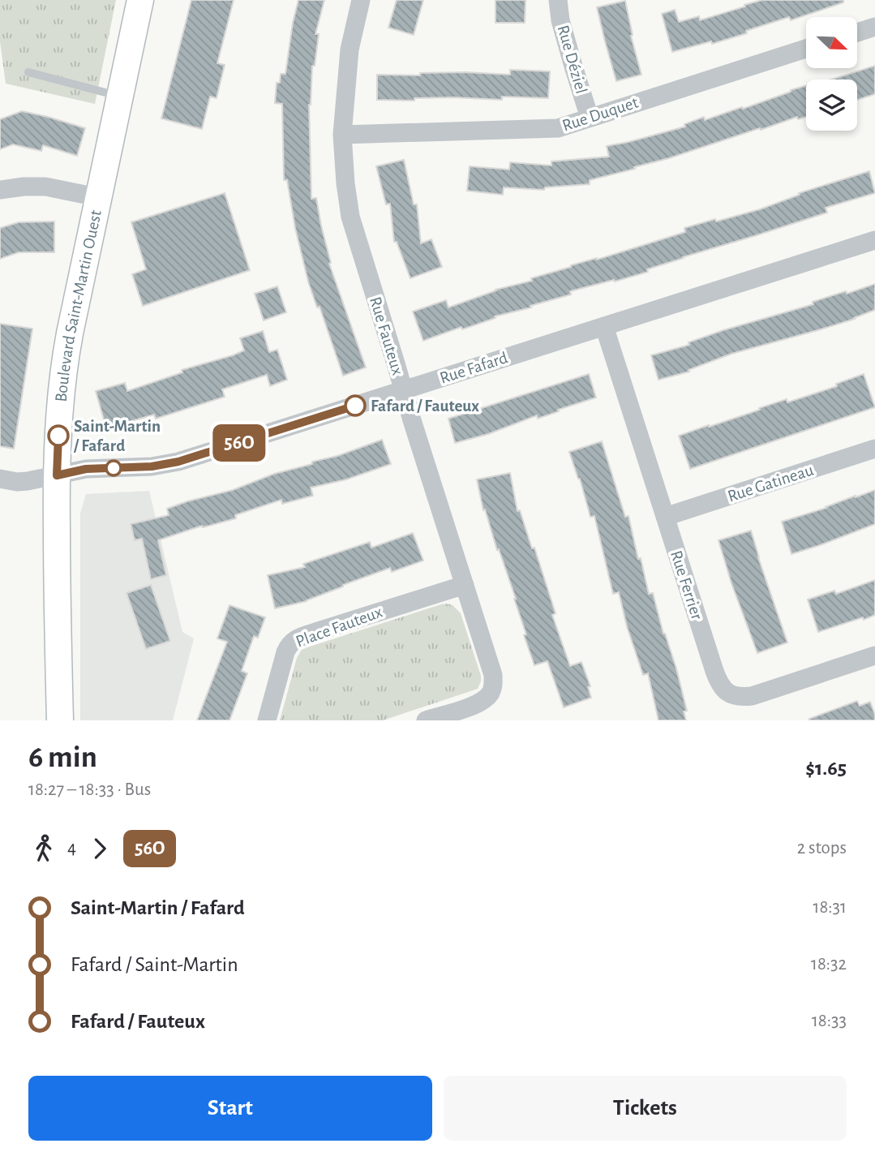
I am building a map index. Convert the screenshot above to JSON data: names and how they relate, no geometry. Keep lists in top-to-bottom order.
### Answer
{
  "streets": {
    "main road": ["Boulevard Saint-Martin Ouest"],
    "street": [
      "Rue Déziel",
      "Rue Duquet",
      "Rue Fauteux",
      "Rue Fafard",
      "Rue Gatineau",
      "Rue Ferrier",
      "Place Fauteux"
    ]
  },
  "crossings": [
    ["Rue Déziel", "Rue Duquet"],
    ["Rue Duquet", "Rue Fauteux"],
    ["Boulevard Saint-Martin Ouest", "Rue Fafard"],
    ["Rue Fauteux", "Rue Fafard"],
    ["Rue Fauteux", "Place Fauteux"],
    ["Rue Fafard", "Rue Ferrier"],
    ["Rue Gatineau", "Rue Ferrier"]
  ],
  "places": ["Fafard / Fauteux", "Saint-Martin / Fafard"],
  "lines": ["bus line 56O"],
  "north": "bottom right",
  "page": {
    "on_map": "56O",
    "heading": ["6 min", "18:27 – 18:33 · Bus", "$1.65"],
    "legs": ["4", "56O", "2 stops"],
    "list": [
      {
        "name": "Saint-Martin / Fafard",
        "value": "18:31"
      },
      {
        "name": "Fafard / Saint-Martin",
        "value": "18:32"
      },
      {
        "name": "Fafard / Fauteux",
        "value": "18:33"
      }
    ],
    "buttons": ["Start", "Tickets"]
  }
}
